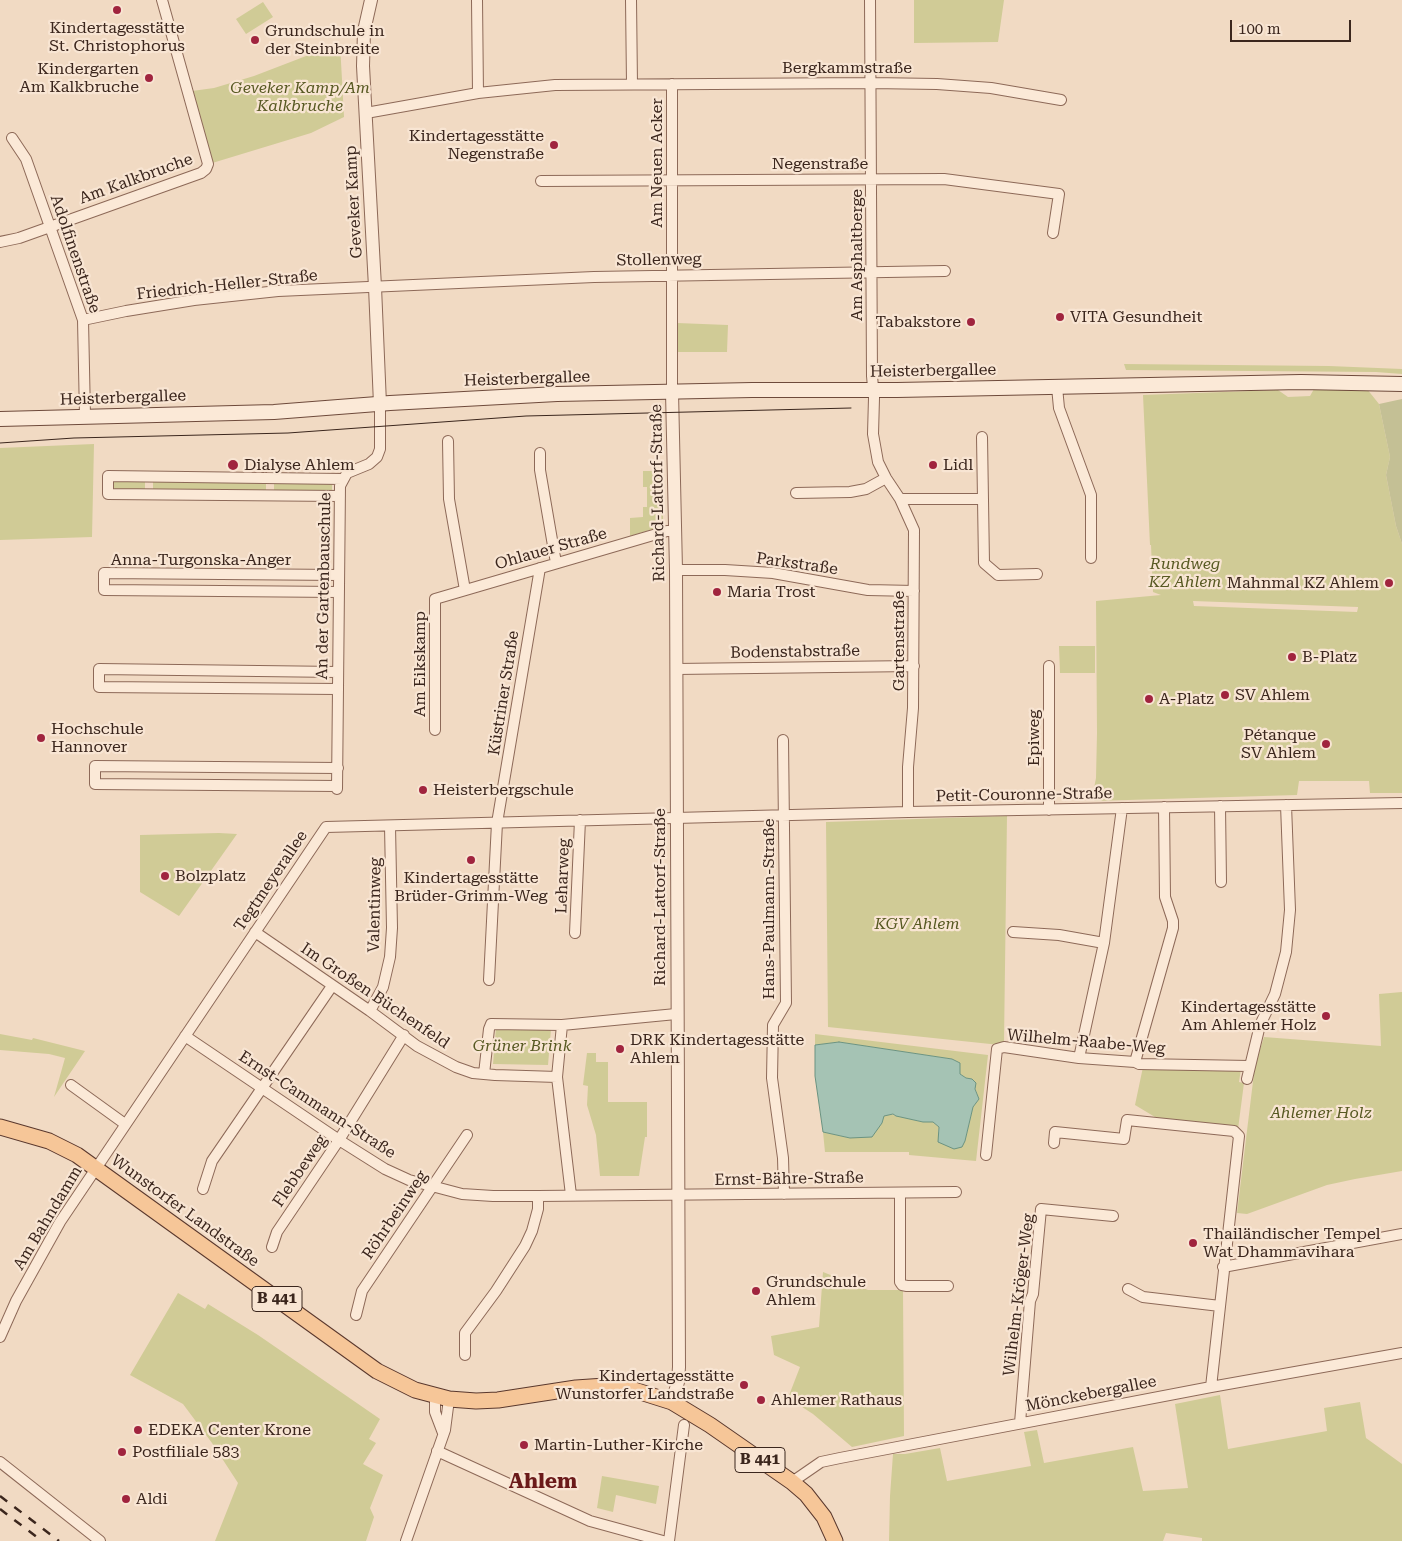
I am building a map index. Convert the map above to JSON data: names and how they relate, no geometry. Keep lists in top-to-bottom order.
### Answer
{
  "streets": {
    "main road": ["Heisterbergallee", "Wunstorfer Landstraße", "B 441"],
    "street": [
      "Bergkammstraße",
      "Am Neuen Acker",
      "Negenstraße",
      "Am Kalkbruche",
      "Geveker Kamp",
      "Adolfinenstraße",
      "Am Asphaltberge",
      "Stollenweg",
      "Friedrich-Heller-Straße",
      "Richard-Lattorf-Straße",
      "Ohlauer Straße",
      "Anna-Turgonska-Anger",
      "Parkstraße",
      "An der Gartenbauschule",
      "Gartenstraße",
      "Bodenstabstraße",
      "Am Eikskamp",
      "Küstriner Straße",
      "Epiweg",
      "Petit-Couronne-Straße",
      "Leharweg",
      "Tegtmeyerallee",
      "Valentinweg",
      "Hans-Paulmann-Straße",
      "Im Großen Büchenfeld",
      "Wilhelm-Raabe-Weg",
      "Ernst-Cammann-Straße",
      "Flebbeweg",
      "Ernst-Bähre-Straße",
      "Röhrbeinweg",
      "Am Bahndamm",
      "Wilhelm-Kröger-Weg",
      "Mönckebergallee"
    ]
  },
  "crossings": [
    ["Bergkammstraße", "Am Neuen Acker"],
    ["Bergkammstraße", "Geveker Kamp"],
    ["Bergkammstraße", "Am Asphaltberge"],
    ["Am Neuen Acker", "Negenstraße"],
    ["Am Neuen Acker", "Stollenweg"],
    ["Am Neuen Acker", "Heisterbergallee"],
    ["Am Neuen Acker", "Richard-Lattorf-Straße"],
    ["Negenstraße", "Am Asphaltberge"],
    ["Am Kalkbruche", "Adolfinenstraße"],
    ["Geveker Kamp", "Stollenweg"],
    ["Geveker Kamp", "Friedrich-Heller-Straße"],
    ["Geveker Kamp", "Heisterbergallee"],
    ["Geveker Kamp", "An der Gartenbauschule"],
    ["Adolfinenstraße", "Friedrich-Heller-Straße"],
    ["Adolfinenstraße", "Heisterbergallee"],
    ["Am Asphaltberge", "Stollenweg"],
    ["Am Asphaltberge", "Heisterbergallee"],
    ["Am Asphaltberge", "Gartenstraße"],
    ["Stollenweg", "Friedrich-Heller-Straße"],
    ["Heisterbergallee", "Richard-Lattorf-Straße"],
    ["Heisterbergallee", "An der Gartenbauschule"],
    ["Heisterbergallee", "Gartenstraße"],
    ["Richard-Lattorf-Straße", "Ohlauer Straße"],
    ["Richard-Lattorf-Straße", "Parkstraße"],
    ["Richard-Lattorf-Straße", "Bodenstabstraße"],
    ["Richard-Lattorf-Straße", "Petit-Couronne-Straße"],
    ["Richard-Lattorf-Straße", "Tegtmeyerallee"],
    ["Richard-Lattorf-Straße", "Ernst-Cammann-Straße"],
    ["Richard-Lattorf-Straße", "Ernst-Bähre-Straße"],
    ["Richard-Lattorf-Straße", "Wunstorfer Landstraße"],
    ["Ohlauer Straße", "Am Eikskamp"],
    ["Ohlauer Straße", "Küstriner Straße"],
    ["Anna-Turgonska-Anger", "An der Gartenbauschule"],
    ["Parkstraße", "Gartenstraße"],
    ["Gartenstraße", "Bodenstabstraße"],
    ["Gartenstraße", "Petit-Couronne-Straße"],
    ["Küstriner Straße", "Tegtmeyerallee"],
    ["Epiweg", "Petit-Couronne-Straße"],
    ["Petit-Couronne-Straße", "Tegtmeyerallee"],
    ["Petit-Couronne-Straße", "Hans-Paulmann-Straße"],
    ["Leharweg", "Tegtmeyerallee"],
    ["Tegtmeyerallee", "Valentinweg"],
    ["Tegtmeyerallee", "Im Großen Büchenfeld"],
    ["Tegtmeyerallee", "Ernst-Cammann-Straße"],
    ["Tegtmeyerallee", "Wunstorfer Landstraße"],
    ["Tegtmeyerallee", "Am Bahndamm"],
    ["Valentinweg", "Im Großen Büchenfeld"],
    ["Hans-Paulmann-Straße", "Ernst-Bähre-Straße"],
    ["Im Großen Büchenfeld", "Flebbeweg"],
    ["Ernst-Cammann-Straße", "Flebbeweg"],
    ["Ernst-Cammann-Straße", "Ernst-Bähre-Straße"],
    ["Ernst-Cammann-Straße", "Röhrbeinweg"],
    ["Wunstorfer Landstraße", "Am Bahndamm"],
    ["Wunstorfer Landstraße", "Mönckebergallee"],
    ["Wilhelm-Kröger-Weg", "Mönckebergallee"]
  ],
  "districts": ["Ahlem"],
  "parks": [
    "Geveker Kamp/Am Kalkbruche",
    "Rundweg KZ Ahlem",
    "KGV Ahlem",
    "Grüner Brink",
    "Ahlemer Holz"
  ],
  "places": [
    "Kindertagesstätte St. Christophorus",
    "Grundschule in der Steinbreite",
    "Kindergarten Am Kalkbruche",
    "Kindertagesstätte Negenstraße",
    "VITA Gesundheit",
    "Tabakstore",
    "Dialyse Ahlem",
    "Lidl",
    "Mahnmal KZ Ahlem",
    "Maria Trost",
    "B-Platz",
    "SV Ahlem",
    "A-Platz",
    "Hochschule Hannover",
    "Pétanque SV Ahlem",
    "Heisterbergschule",
    "Kindertagesstätte Brüder-Grimm-Weg",
    "Bolzplatz",
    "Kindertagesstätte Am Ahlemer Holz",
    "DRK Kindertagesstätte Ahlem",
    "Thailändischer Tempel Wat Dhammavihara",
    "Grundschule Ahlem",
    "Kindertagesstätte Wunstorfer Landstraße",
    "Ahlemer Rathaus",
    "EDEKA Center Krone",
    "Martin-Luther-Kirche",
    "Postfiliale 583",
    "Aldi"
  ],
  "scale_bar": "100 m"
}
